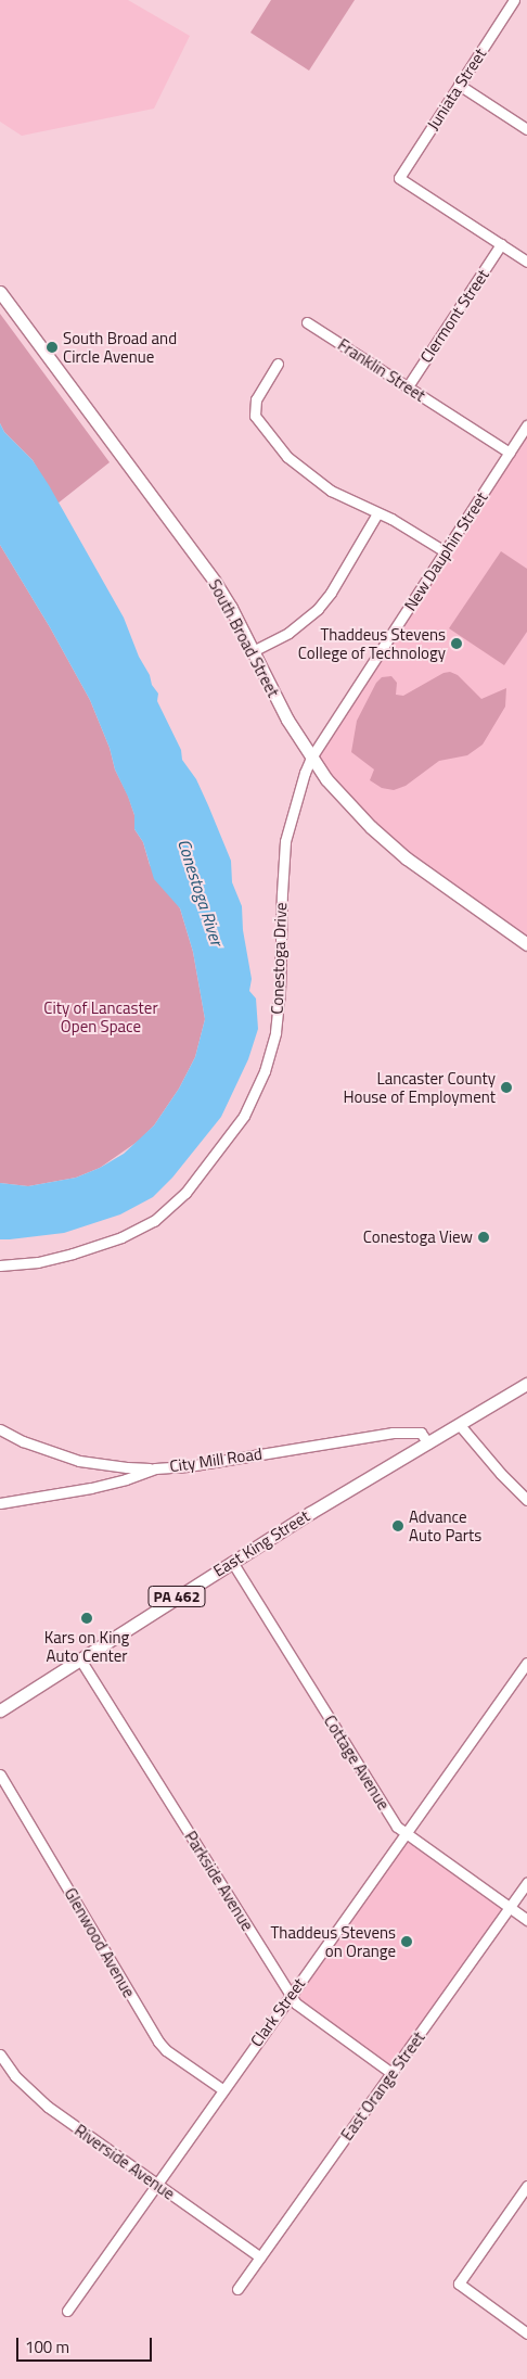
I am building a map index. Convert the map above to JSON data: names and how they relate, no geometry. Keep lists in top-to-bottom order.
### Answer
{
  "streets": {
    "main road": ["South Broad Street", "East King Street", "PA 462"],
    "street": [
      "Juniata Street",
      "Clermont Street",
      "Franklin Street",
      "New Dauphin Street",
      "Conestoga Drive",
      "City Mill Road",
      "Cottage Avenue",
      "Parkside Avenue",
      "Glenwood Avenue",
      "Clark Street",
      "East Orange Street",
      "Riverside Avenue"
    ]
  },
  "crossings": [
    ["Juniata Street", "Clermont Street"],
    ["Clermont Street", "Franklin Street"],
    ["Franklin Street", "New Dauphin Street"],
    ["New Dauphin Street", "South Broad Street"],
    ["New Dauphin Street", "Conestoga Drive"],
    ["South Broad Street", "Conestoga Drive"],
    ["City Mill Road", "East King Street"],
    ["East King Street", "Cottage Avenue"],
    ["East King Street", "Parkside Avenue"],
    ["Cottage Avenue", "Clark Street"],
    ["Cottage Avenue", "East Orange Street"],
    ["Parkside Avenue", "Clark Street"],
    ["Parkside Avenue", "East Orange Street"],
    ["Glenwood Avenue", "Clark Street"],
    ["Clark Street", "Riverside Avenue"],
    ["East Orange Street", "Riverside Avenue"]
  ],
  "water": ["Conestoga River"],
  "parks": ["City of Lancaster Open Space"],
  "places": [
    "South Broad and Circle Avenue",
    "Thaddeus Stevens College of Technology",
    "Lancaster County House of Employment",
    "Conestoga View",
    "Advance Auto Parts",
    "Kars on King Auto Center",
    "Thaddeus Stevens on Orange"
  ],
  "scale_bar": "100 m"
}
